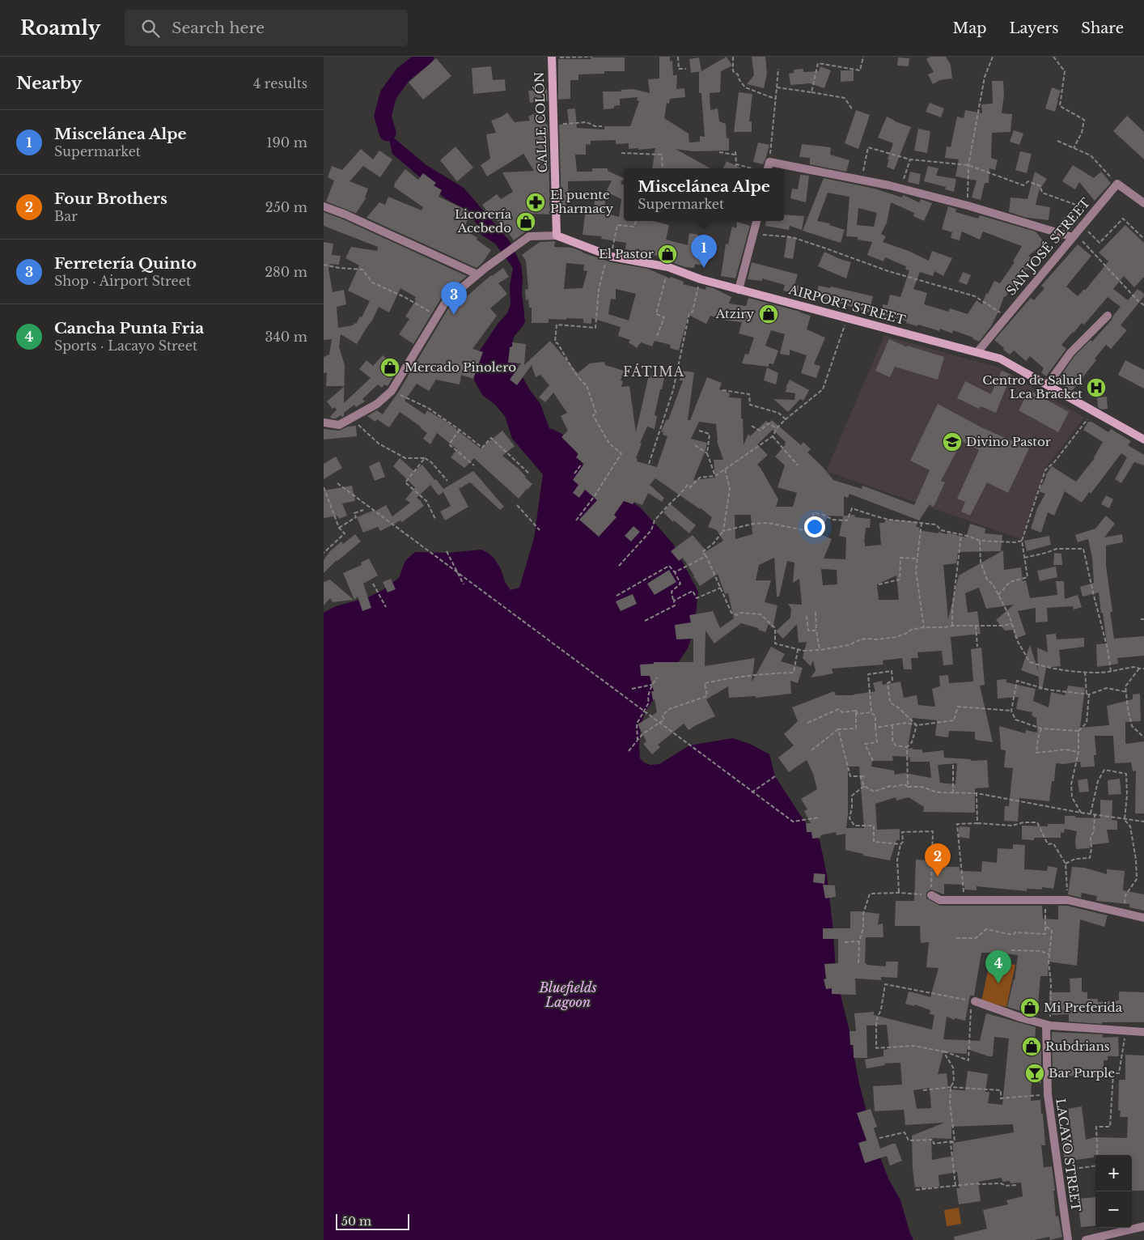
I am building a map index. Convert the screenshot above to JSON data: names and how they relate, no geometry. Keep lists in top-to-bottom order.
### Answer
{
  "streets": {
    "street": [
      "CALLE COLÓN",
      "SAN JOSÉ STREET",
      "AIRPORT STREET",
      "LACAYO STREET"
    ]
  },
  "crossings": [
    ["CALLE COLÓN", "AIRPORT STREET"],
    ["SAN JOSÉ STREET", "AIRPORT STREET"]
  ],
  "districts": ["FÁTIMA"],
  "water": ["Bluefields Lagoon"],
  "places": {
    "pharmacy": ["El puente Pharmacy"],
    "shop": [
      "Licorería Acebedo",
      "El Pastor",
      "Atziry",
      "Mercado Pinolero",
      "Mi Preferida",
      "Rubdrians"
    ],
    "hospital": ["Centro de Salud Lea Bracket"],
    "school or university": ["Divino Pastor"],
    "bar": ["Bar Purple"]
  },
  "scale_bar": "50 m",
  "page": {
    "header": "Roamly",
    "search": "Search here",
    "nav": ["Map", "Layers", "Share"],
    "heading": ["Nearby", "4 results"],
    "list": [
      {
        "mark": "1",
        "name": "Miscelánea Alpe",
        "note": "Supermarket",
        "value": "190 m"
      },
      {
        "mark": "2",
        "name": "Four Brothers",
        "note": "Bar",
        "value": "250 m"
      },
      {
        "mark": "3",
        "name": "Ferretería Quinto",
        "note": "Shop · Airport Street",
        "value": "280 m"
      },
      {
        "mark": "4",
        "name": "Cancha Punta Fria",
        "note": "Sports · Lacayo Street",
        "value": "340 m"
      }
    ],
    "popup": ["Miscelánea Alpe", "Supermarket"],
    "pins": [
      "1",
      "3",
      "2",
      "4"
    ],
    "map_buttons": ["+", "−"],
    "scale": "50 m"
  }
}
